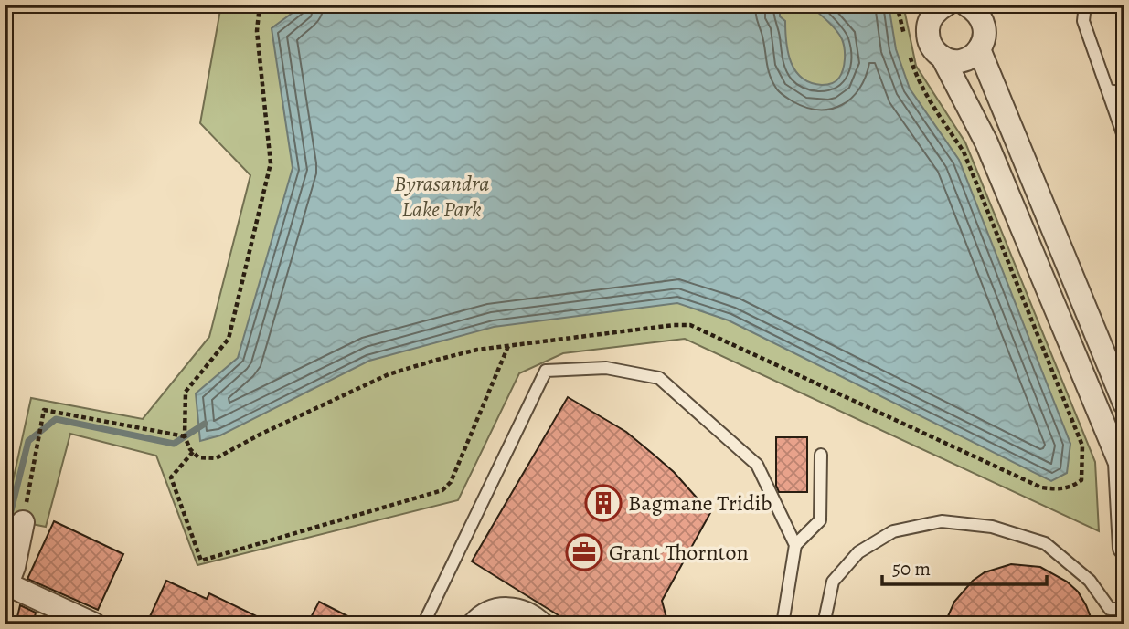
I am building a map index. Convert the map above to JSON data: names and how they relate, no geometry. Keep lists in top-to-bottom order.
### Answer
{
  "parks": ["Byrasandra Lake Park"],
  "places": {
    "building": ["Bagmane Tridib"],
    "office": ["Grant Thornton"]
  },
  "scale_bar": "50 m"
}
